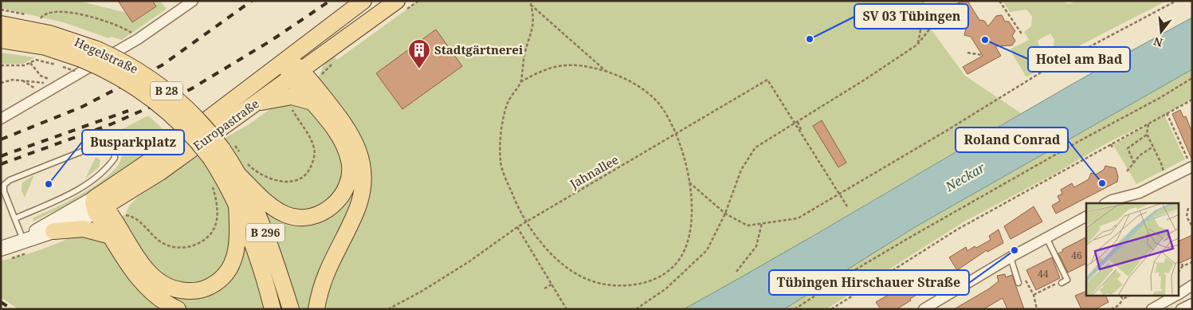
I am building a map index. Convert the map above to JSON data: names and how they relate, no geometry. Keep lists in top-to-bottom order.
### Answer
{
  "streets": {
    "main road": [
      "Hegelstraße",
      "B 28",
      "Europastraße",
      "B 296"
    ],
    "path": ["Jahnallee"]
  },
  "water": ["Neckar"],
  "places": {
    "other": [
      "SV 03 Tübingen",
      "Hotel am Bad",
      "Roland Conrad",
      "Busparkplatz",
      "Tübingen Hirschauer Straße"
    ],
    "building": ["Stadtgärtnerei"]
  },
  "house_numbers": ["46", "44"],
  "north": "bottom"
}
